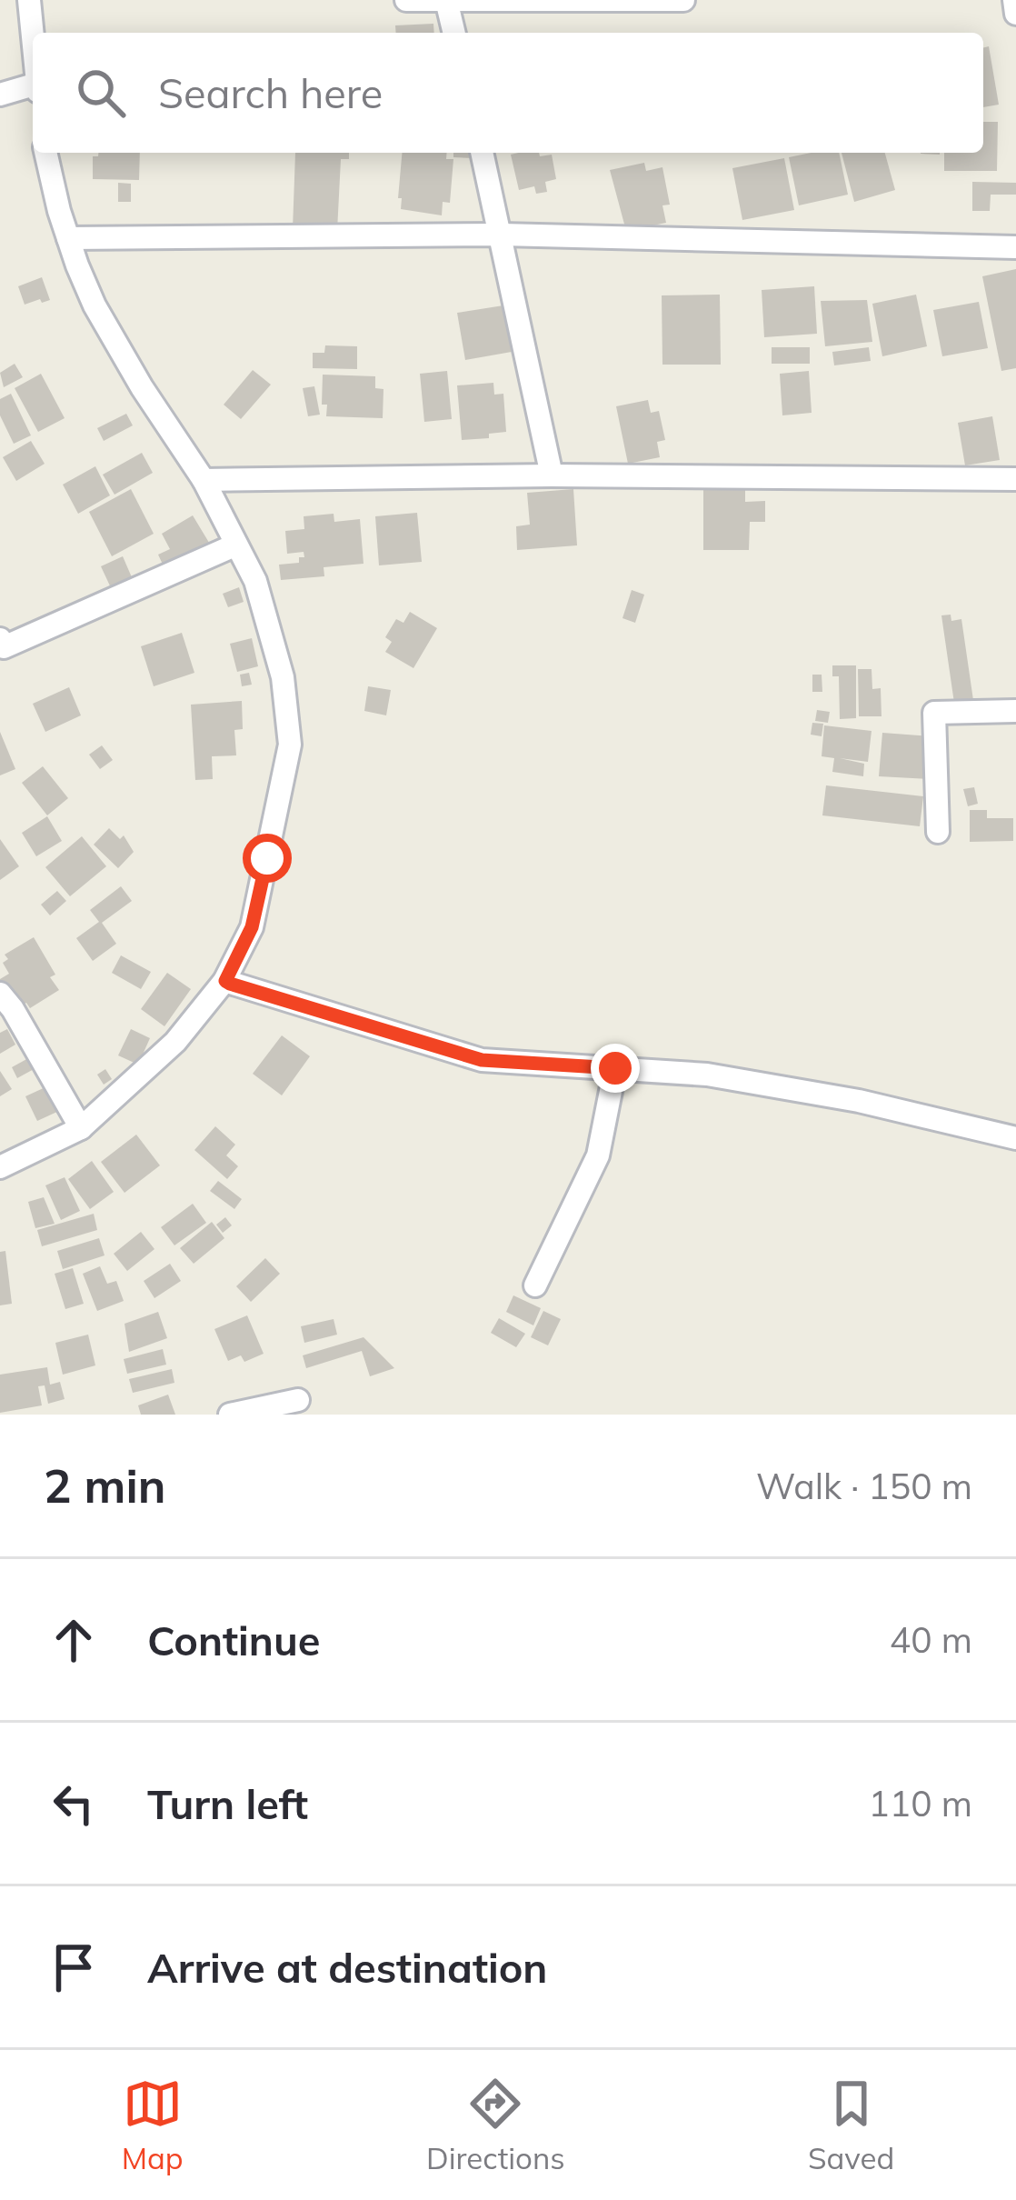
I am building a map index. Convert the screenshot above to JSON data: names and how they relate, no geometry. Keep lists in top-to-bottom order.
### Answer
{
  "page": {
    "search": "Search here",
    "heading": ["2 min", "Walk · 150 m"],
    "list": [
      ["Continue", "40 m"],
      ["Turn left", "110 m"],
      "Arrive at destination"
    ],
    "nav": ["Map", "Directions", "Saved"]
  }
}
